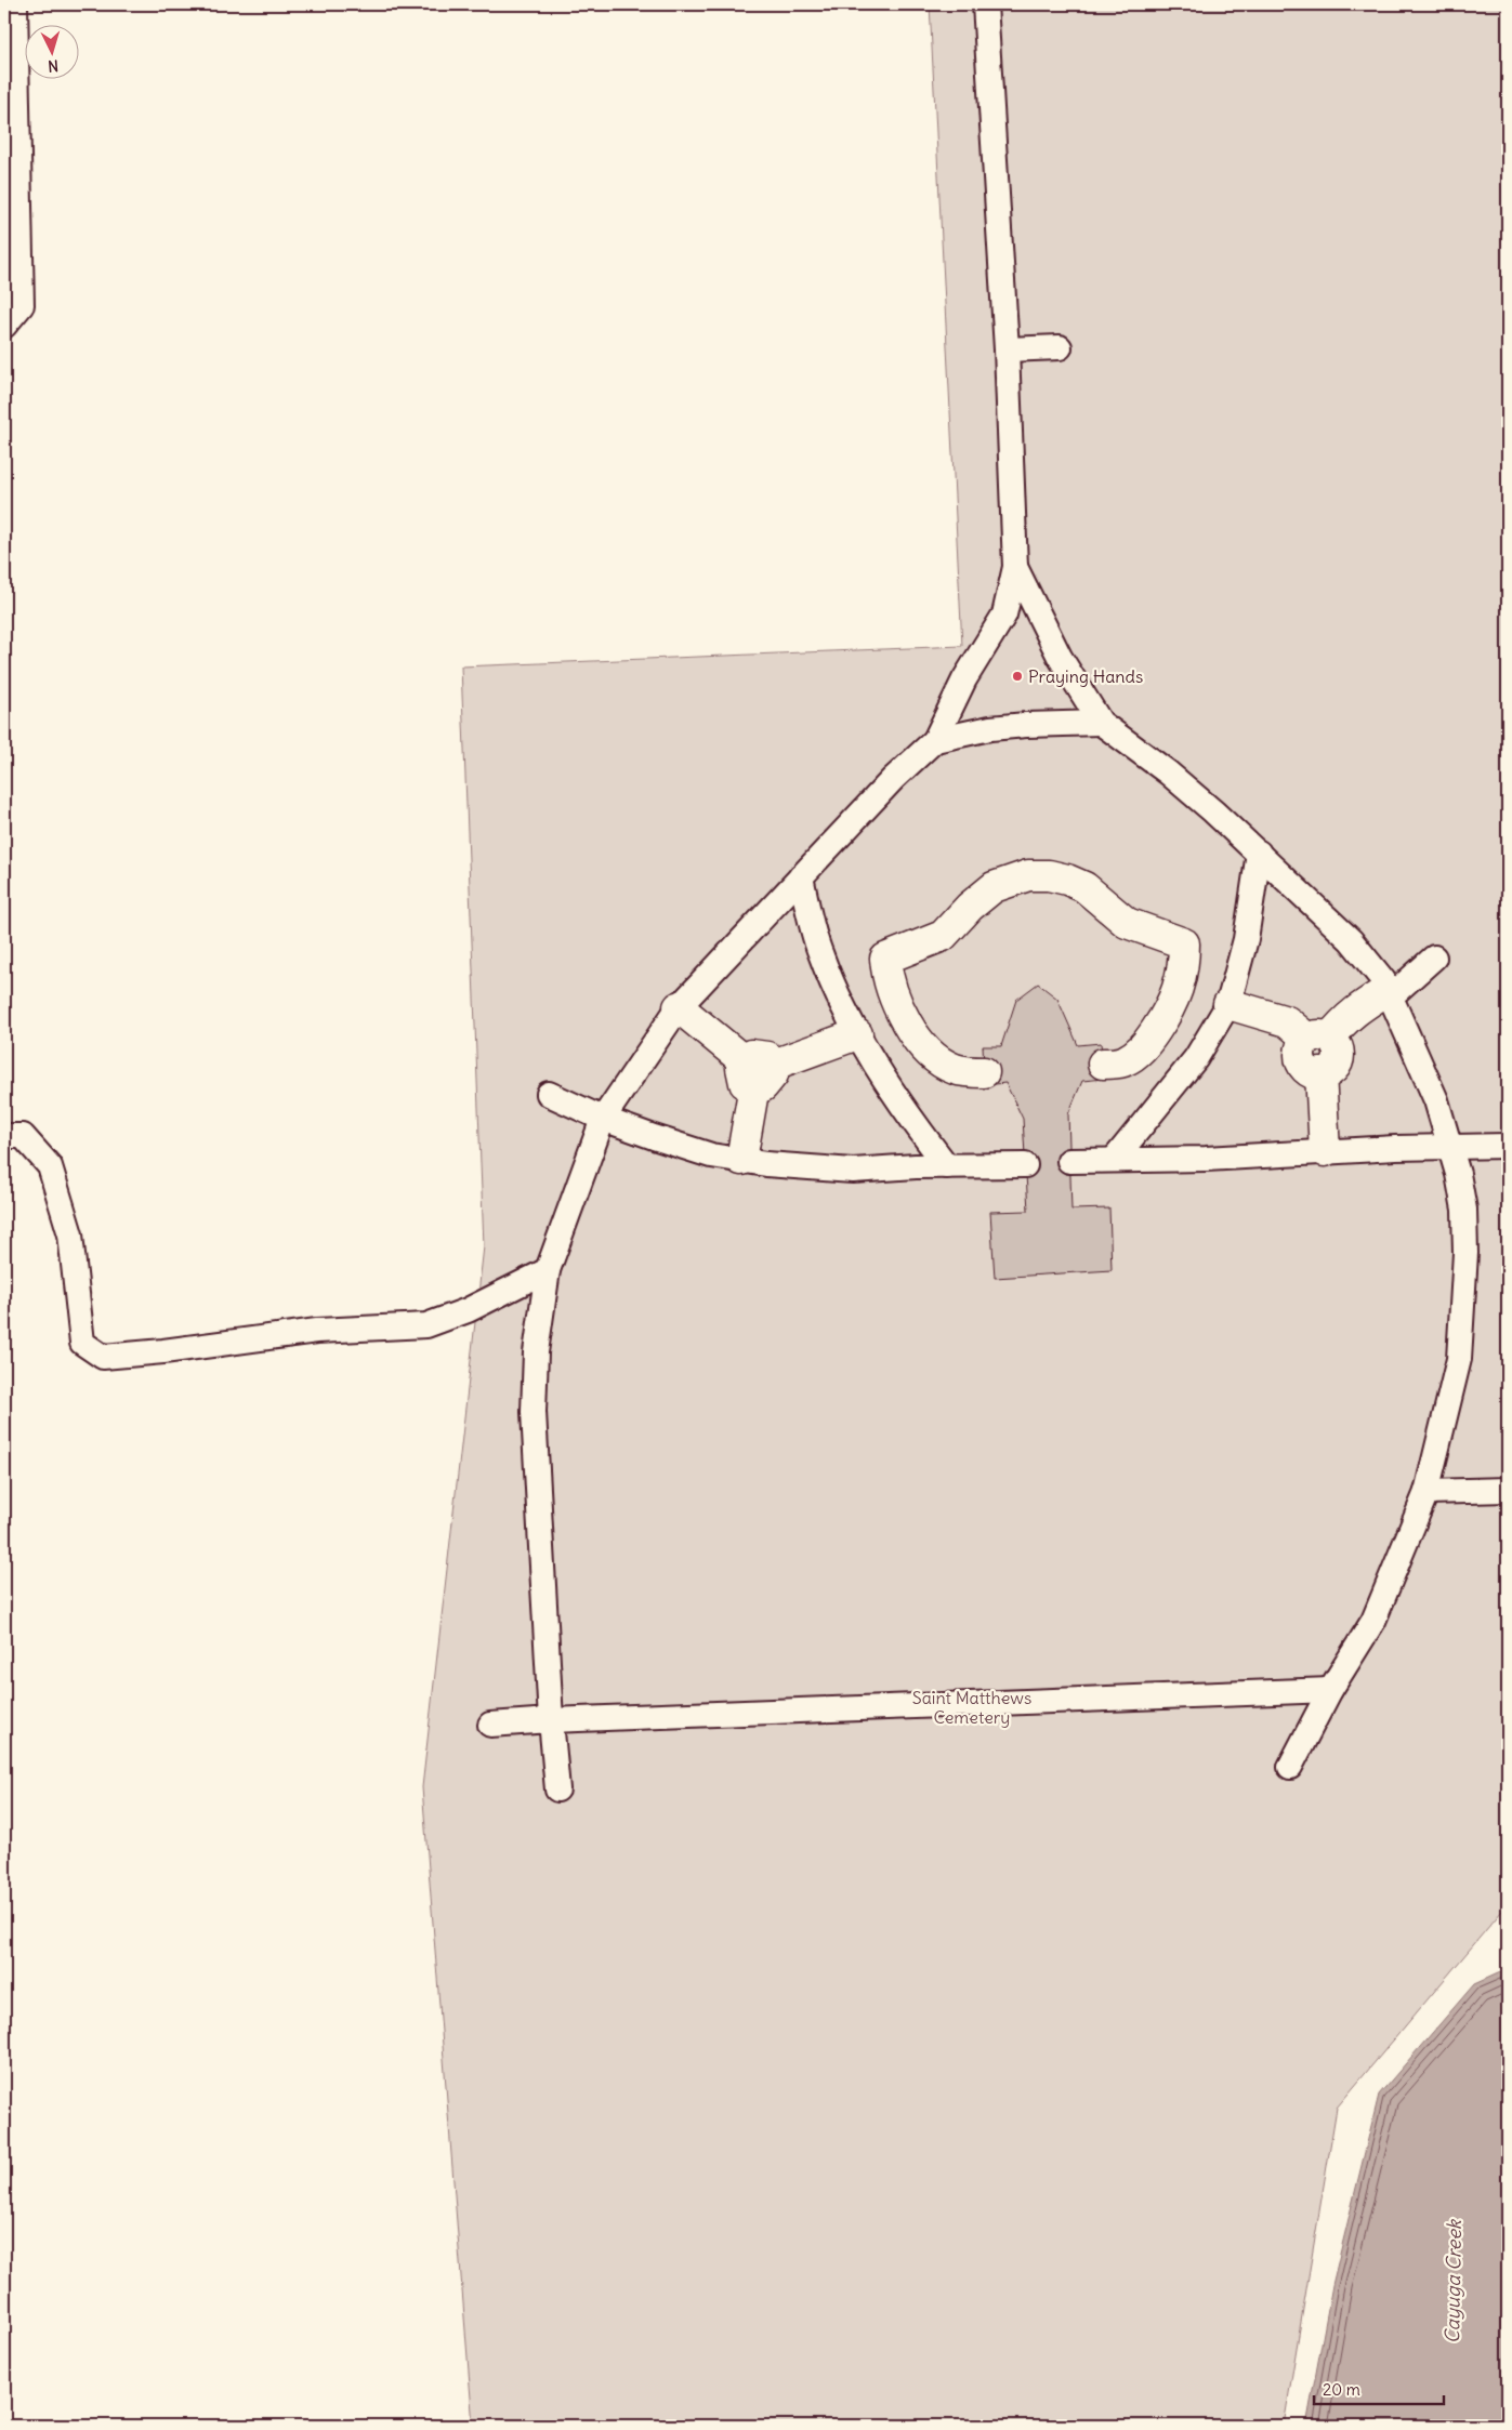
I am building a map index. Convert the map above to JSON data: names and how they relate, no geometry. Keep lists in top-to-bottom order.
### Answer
{
  "water": ["Cayuga Creek"],
  "parks": ["Saint Matthews Cemetery"],
  "places": ["Praying Hands"],
  "scale_bar": "20 m",
  "north": "bottom"
}
